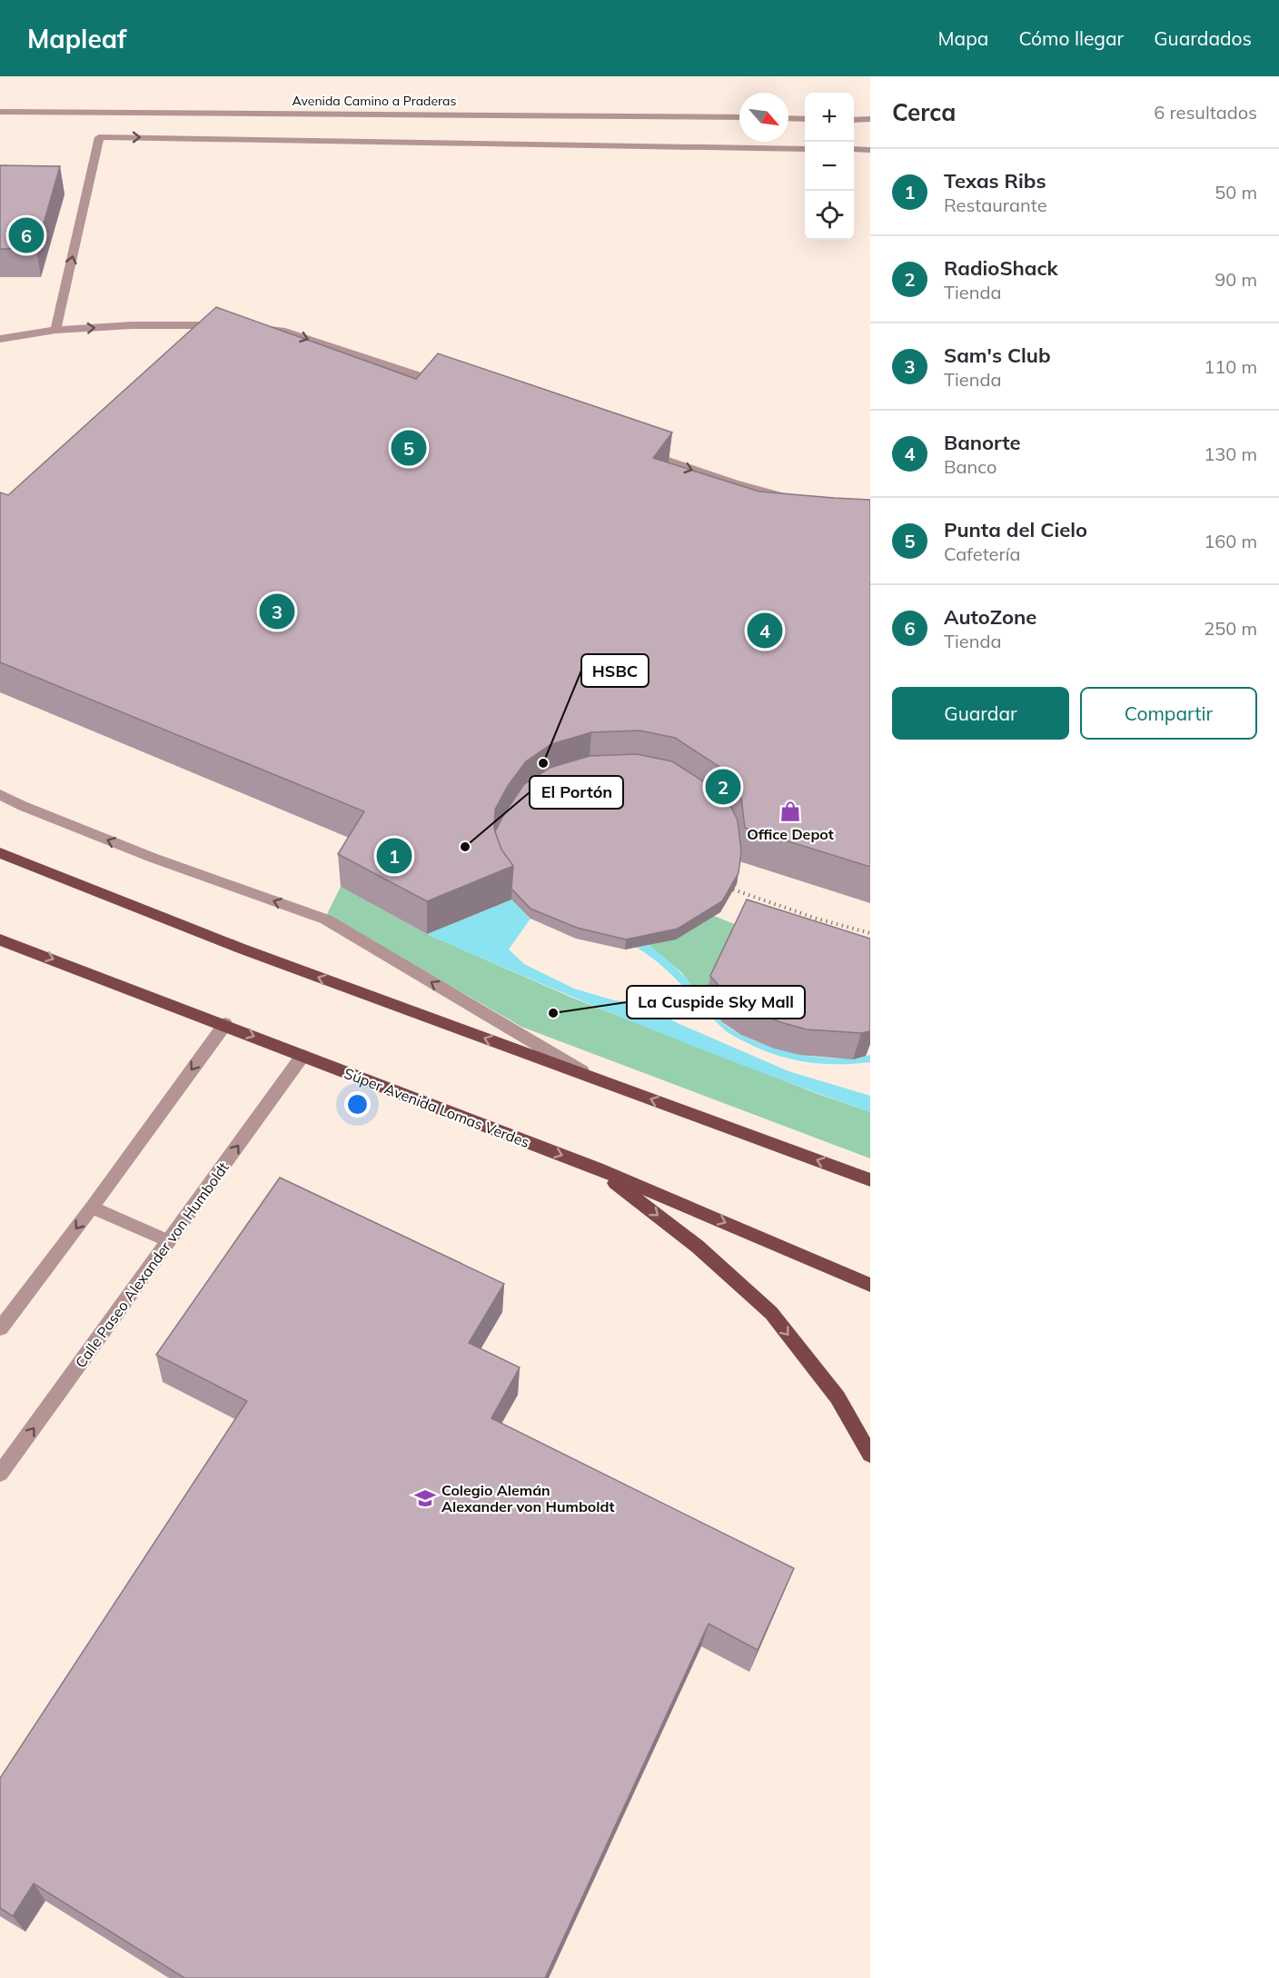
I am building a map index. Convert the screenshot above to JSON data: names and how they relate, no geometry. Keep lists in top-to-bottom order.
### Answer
{
  "streets": {
    "main road": ["Súper Avenida Lomas Verdes"],
    "street": ["Avenida Camino a Praderas", "Calle Paseo Alexander von Humboldt"]
  },
  "crossings": [
    ["Súper Avenida Lomas Verdes", "Calle Paseo Alexander von Humboldt"]
  ],
  "places": {
    "other": ["HSBC", "El Portón", "La Cuspide Sky Mall"],
    "shop": ["Office Depot"],
    "school or university": ["Colegio Alemán Alexander von Humboldt"]
  },
  "north": "bottom right",
  "page": {
    "header": "Mapleaf",
    "nav": ["Mapa", "Cómo llegar", "Guardados"],
    "heading": ["Cerca", "6 resultados"],
    "map_buttons": ["+", "−"],
    "list": [
      {
        "mark": "1",
        "name": "Texas Ribs",
        "note": "Restaurante",
        "value": "50 m"
      },
      {
        "mark": "2",
        "name": "RadioShack",
        "note": "Tienda",
        "value": "90 m"
      },
      {
        "mark": "3",
        "name": "Sam's Club",
        "note": "Tienda",
        "value": "110 m"
      },
      {
        "mark": "4",
        "name": "Banorte",
        "note": "Banco",
        "value": "130 m"
      },
      {
        "mark": "5",
        "name": "Punta del Cielo",
        "note": "Cafetería",
        "value": "160 m"
      },
      {
        "mark": "6",
        "name": "AutoZone",
        "note": "Tienda",
        "value": "250 m"
      }
    ],
    "pins": [
      "6",
      "5",
      "3",
      "4",
      "2",
      "1"
    ],
    "buttons": ["Guardar", "Compartir"]
  }
}
